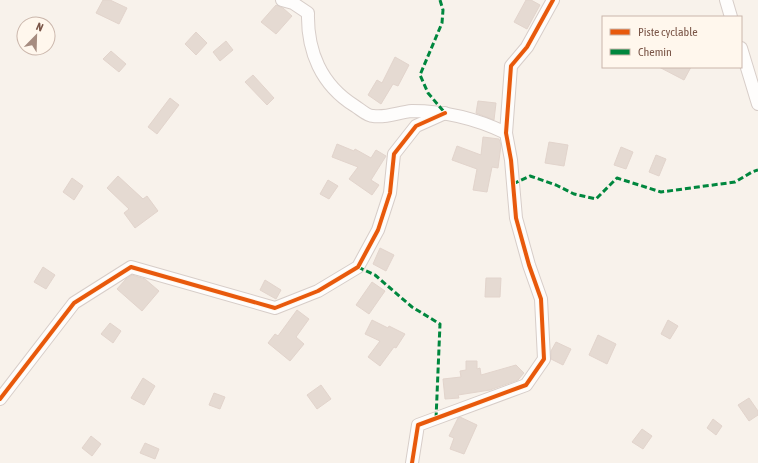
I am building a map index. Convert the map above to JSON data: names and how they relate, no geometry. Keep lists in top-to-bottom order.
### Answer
{
  "legend": ["Piste cyclable", "Chemin"],
  "north": "top right"
}
